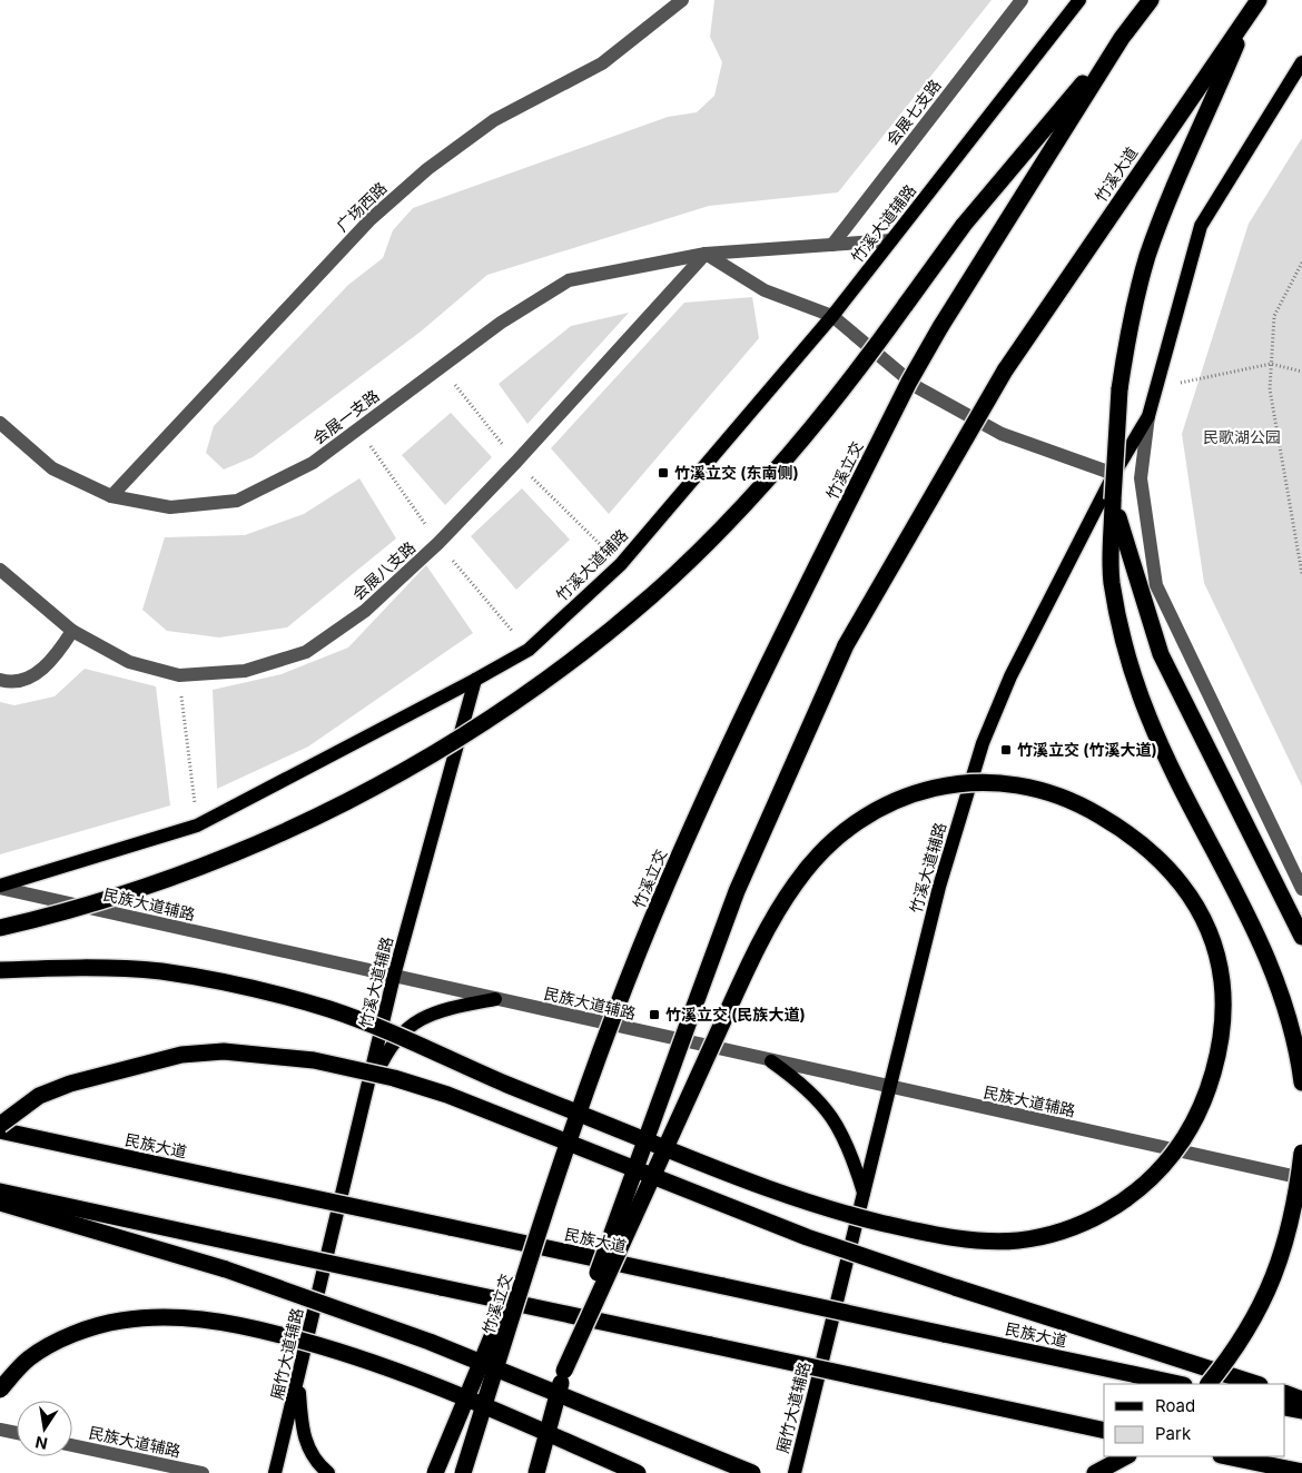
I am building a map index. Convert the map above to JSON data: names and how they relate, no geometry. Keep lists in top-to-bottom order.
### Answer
{
  "streets": {
    "highway": ["竹溪大道", "竹溪立交", "民族大道"],
    "main road": ["竹溪大道辅路", "厢竹大道辅路"],
    "street": [
      "会展七支路",
      "广场西路",
      "会展一支路",
      "会展八支路",
      "民族大道辅路"
    ]
  },
  "crossings": [
    ["会展七支路", "会展一支路"],
    ["广场西路", "会展一支路"],
    ["竹溪大道辅路", "会展一支路"],
    ["竹溪大道辅路", "民族大道辅路"],
    ["竹溪大道辅路", "厢竹大道辅路"],
    ["会展一支路", "会展八支路"]
  ],
  "parks": ["民歌湖公园"],
  "places": {
    "transit": ["竹溪立交 (东南侧)", "竹溪立交 (竹溪大道)", "竹溪立交 (民族大道)"]
  },
  "legend": ["Road", "Park"],
  "north": "bottom"
}
